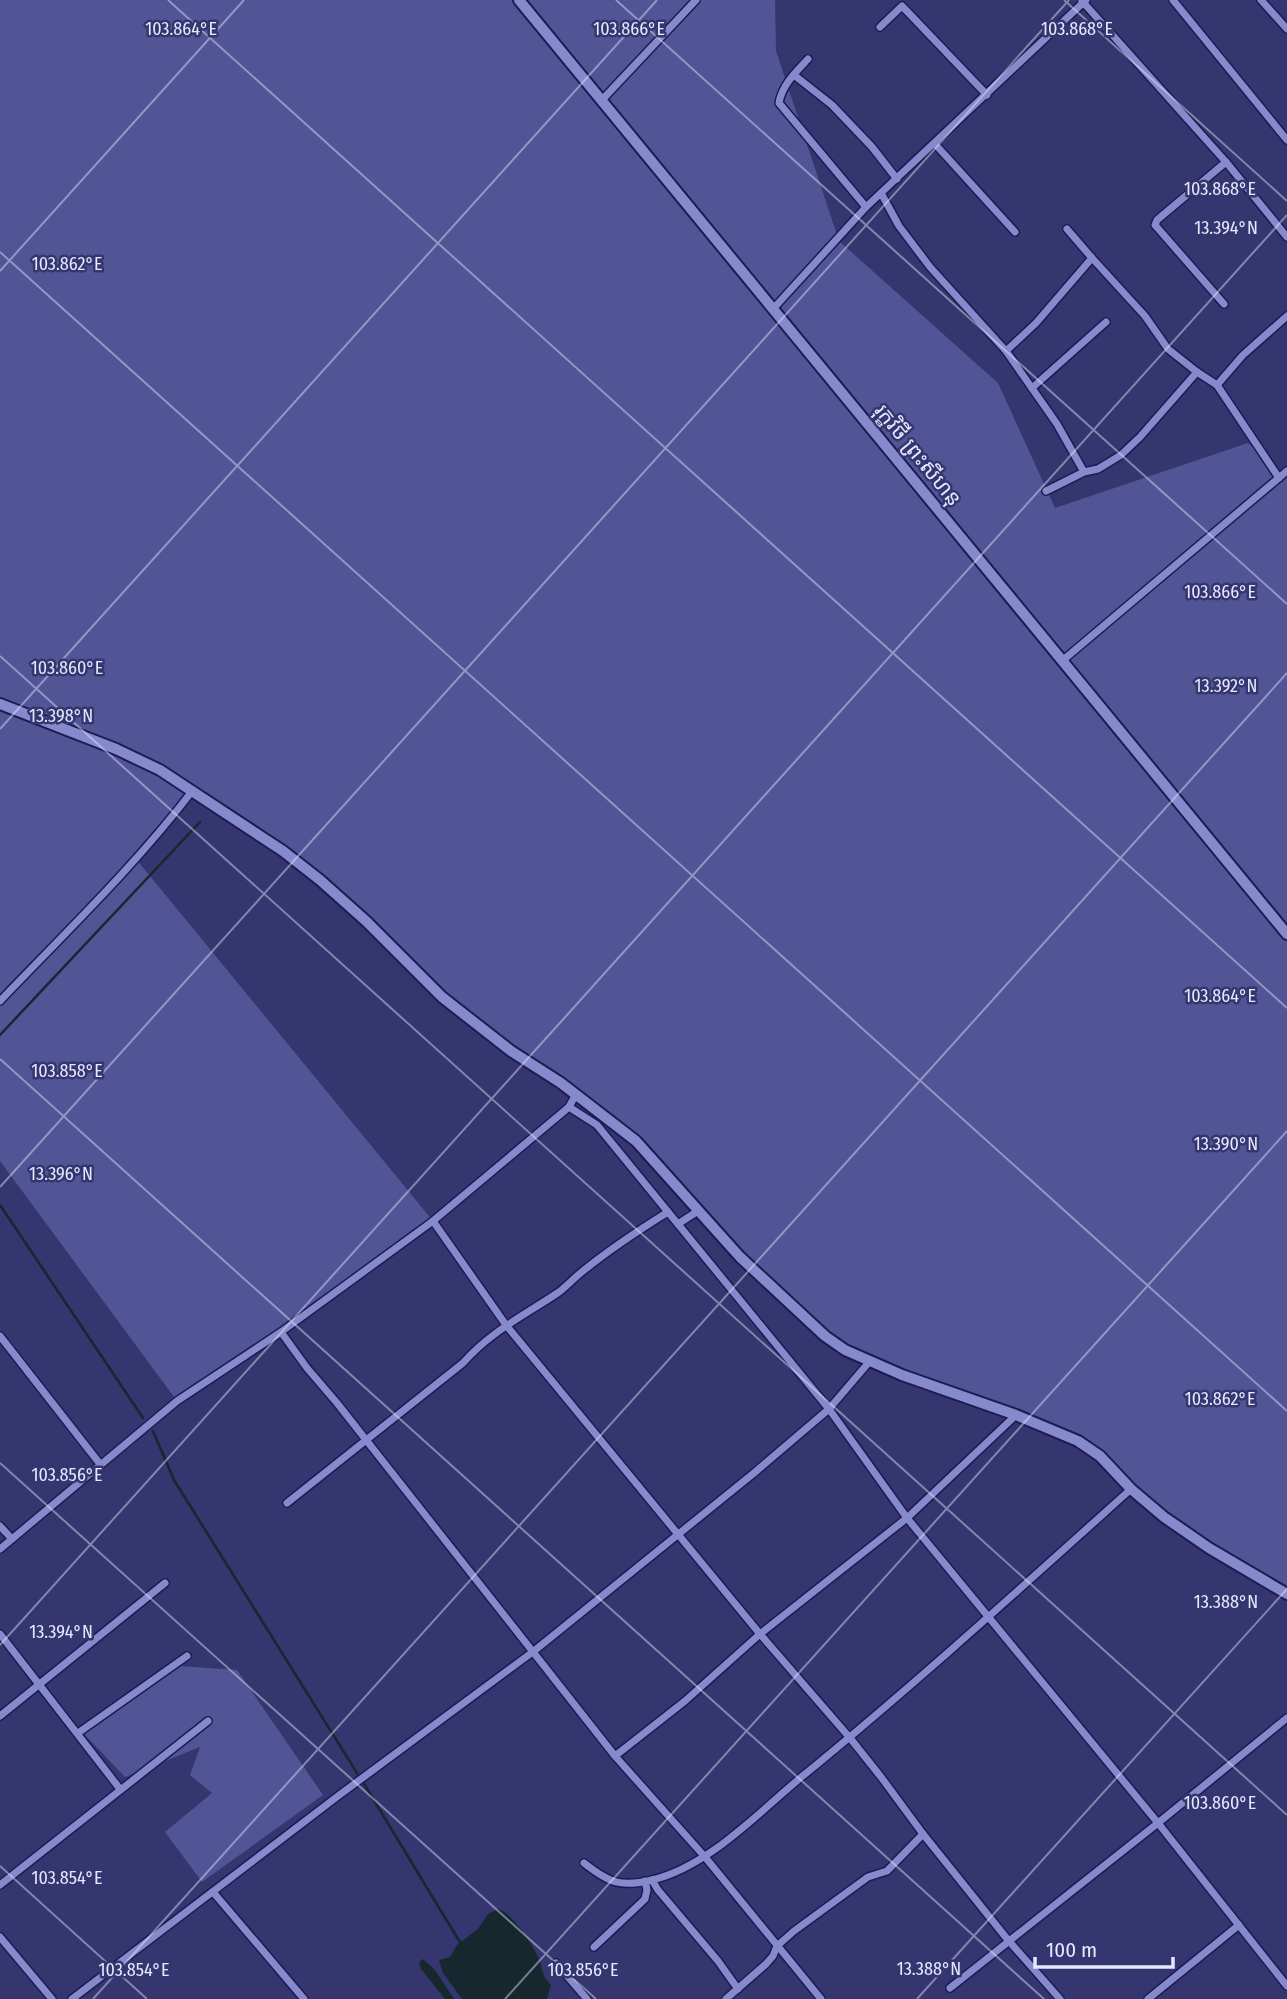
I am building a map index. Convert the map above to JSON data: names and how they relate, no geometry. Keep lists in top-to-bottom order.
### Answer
{
  "streets": {
    "main road": ["រុក្ខវិថី ព្រះសីហនុ"]
  },
  "scale_bar": "100 m",
  "coordinates": [
    "103.864°E",
    "103.866°E",
    "103.868°E",
    "13.394°N",
    "103.862°E",
    "103.860°E",
    "13.392°N",
    "13.398°N",
    "103.858°E",
    "13.390°N",
    "13.396°N",
    "103.856°E",
    "13.388°N",
    "103.854°E"
  ]
}
